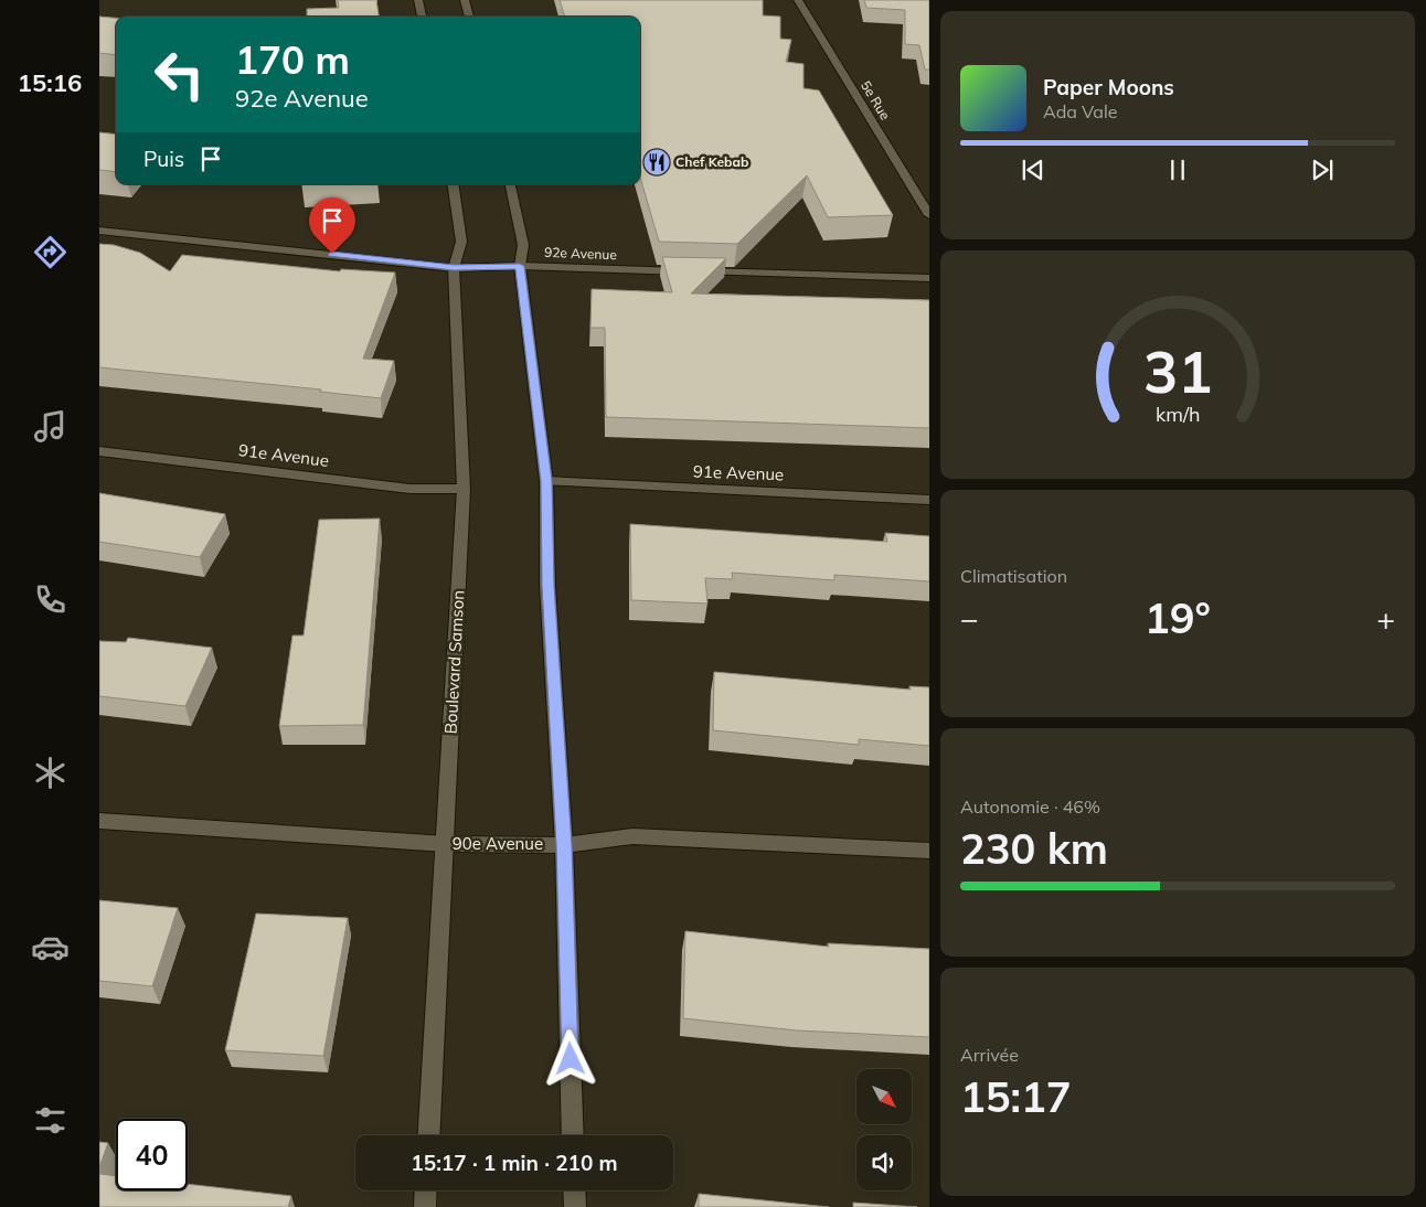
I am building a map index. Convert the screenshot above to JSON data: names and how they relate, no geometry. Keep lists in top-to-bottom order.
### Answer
{
  "streets": {
    "street": [
      "5e Rue",
      "92e Avenue",
      "91e Avenue",
      "Boulevard Samson",
      "90e Avenue"
    ]
  },
  "crossings": [
    ["92e Avenue", "Boulevard Samson"],
    ["91e Avenue", "Boulevard Samson"],
    ["Boulevard Samson", "90e Avenue"]
  ],
  "places": {
    "restaurant": ["Chef Kebab"]
  },
  "north": "bottom right",
  "page": {
    "tabs": "15:16",
    "turn": ["170 m", "92e Avenue"],
    "song": ["Paper Moons", "Ada Vale"],
    "then": "Puis",
    "tile": [
      "Climatisation",
      ["Autonomie · 46%", "230 km"],
      ["Arrivée", "15:17"]
    ],
    "heat": ["−", "19°", "+"],
    "limit": "40",
    "trip": "15:17 · 1 min · 210 m",
    "gauge": ["31", "km/h"]
  }
}
